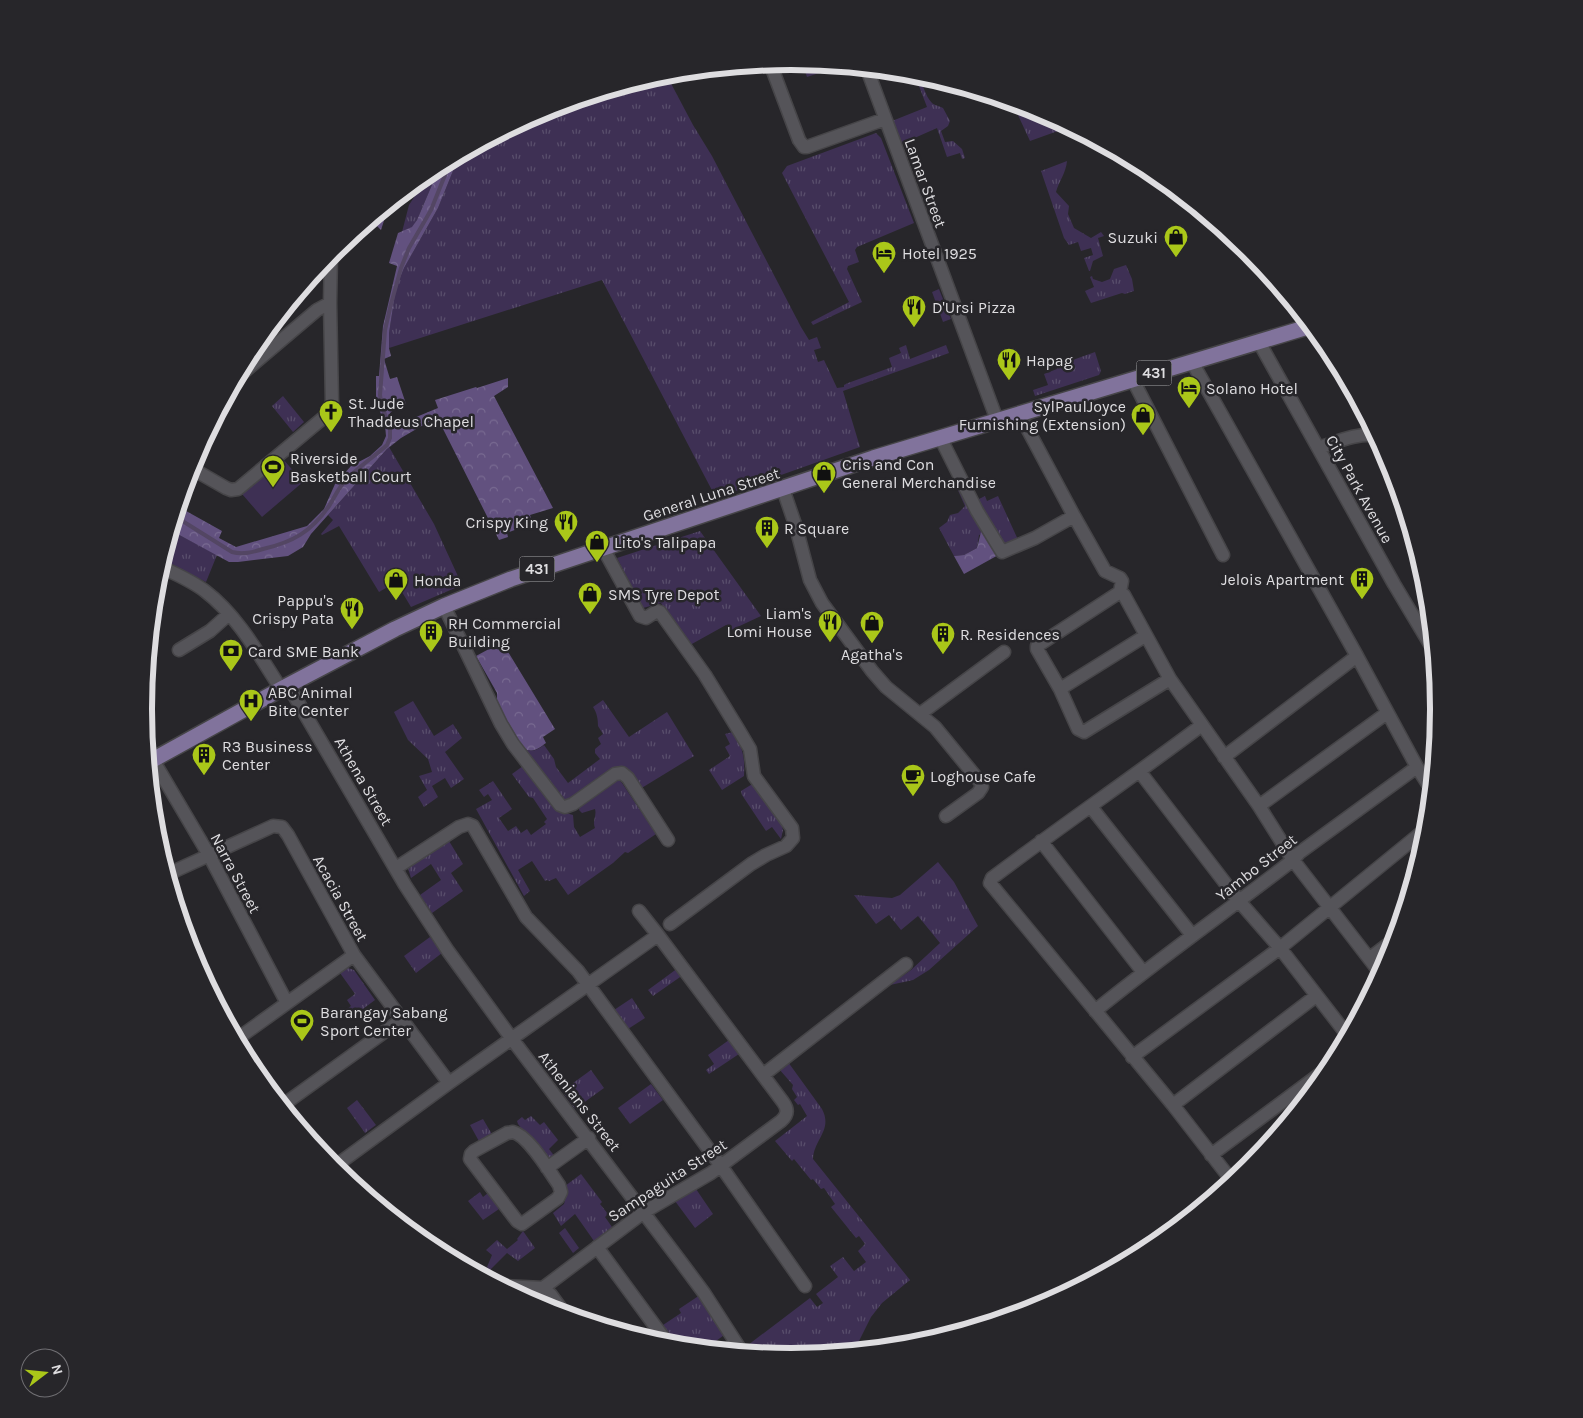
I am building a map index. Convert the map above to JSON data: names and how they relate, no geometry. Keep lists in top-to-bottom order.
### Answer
{
  "streets": {
    "main road": ["431", "General Luna Street"],
    "street": [
      "Lamar Street",
      "City Park Avenue",
      "Athena Street",
      "Yambo Street",
      "Narra Street",
      "Acacia Street",
      "Athenians Street",
      "Sampaguita Street"
    ]
  },
  "crossings": [
    ["Lamar Street", "General Luna Street"],
    ["City Park Avenue", "General Luna Street"],
    ["General Luna Street", "Athena Street"],
    ["Athena Street", "Athenians Street"],
    ["Narra Street", "Acacia Street"],
    ["Athenians Street", "Sampaguita Street"]
  ],
  "places": {
    "shop": [
      "Suzuki",
      "SylPaulJoyce Furnishing (Extension)",
      "Cris and Con General Merchandise",
      "Lito's Talipapa",
      "Honda",
      "SMS Tyre Depot",
      "Agatha's"
    ],
    "hotel": ["Hotel 1925", "Solano Hotel"],
    "restaurant": [
      "D'Ursi Pizza",
      "Hapag",
      "Crispy King",
      "Pappu's Crispy Pata",
      "Liam's Lomi House"
    ],
    "church": ["St. Jude Thaddeus Chapel"],
    "sports": ["Riverside Basketball Court", "Barangay Sabang Sport Center"],
    "building": [
      "R Square",
      "Jelois Apartment",
      "RH Commercial Building",
      "R. Residences",
      "R3 Business Center"
    ],
    "bank": ["Card SME Bank"],
    "hospital": ["ABC Animal Bite Center"],
    "cafe": ["Loghouse Cafe"]
  },
  "north": "right"
}
